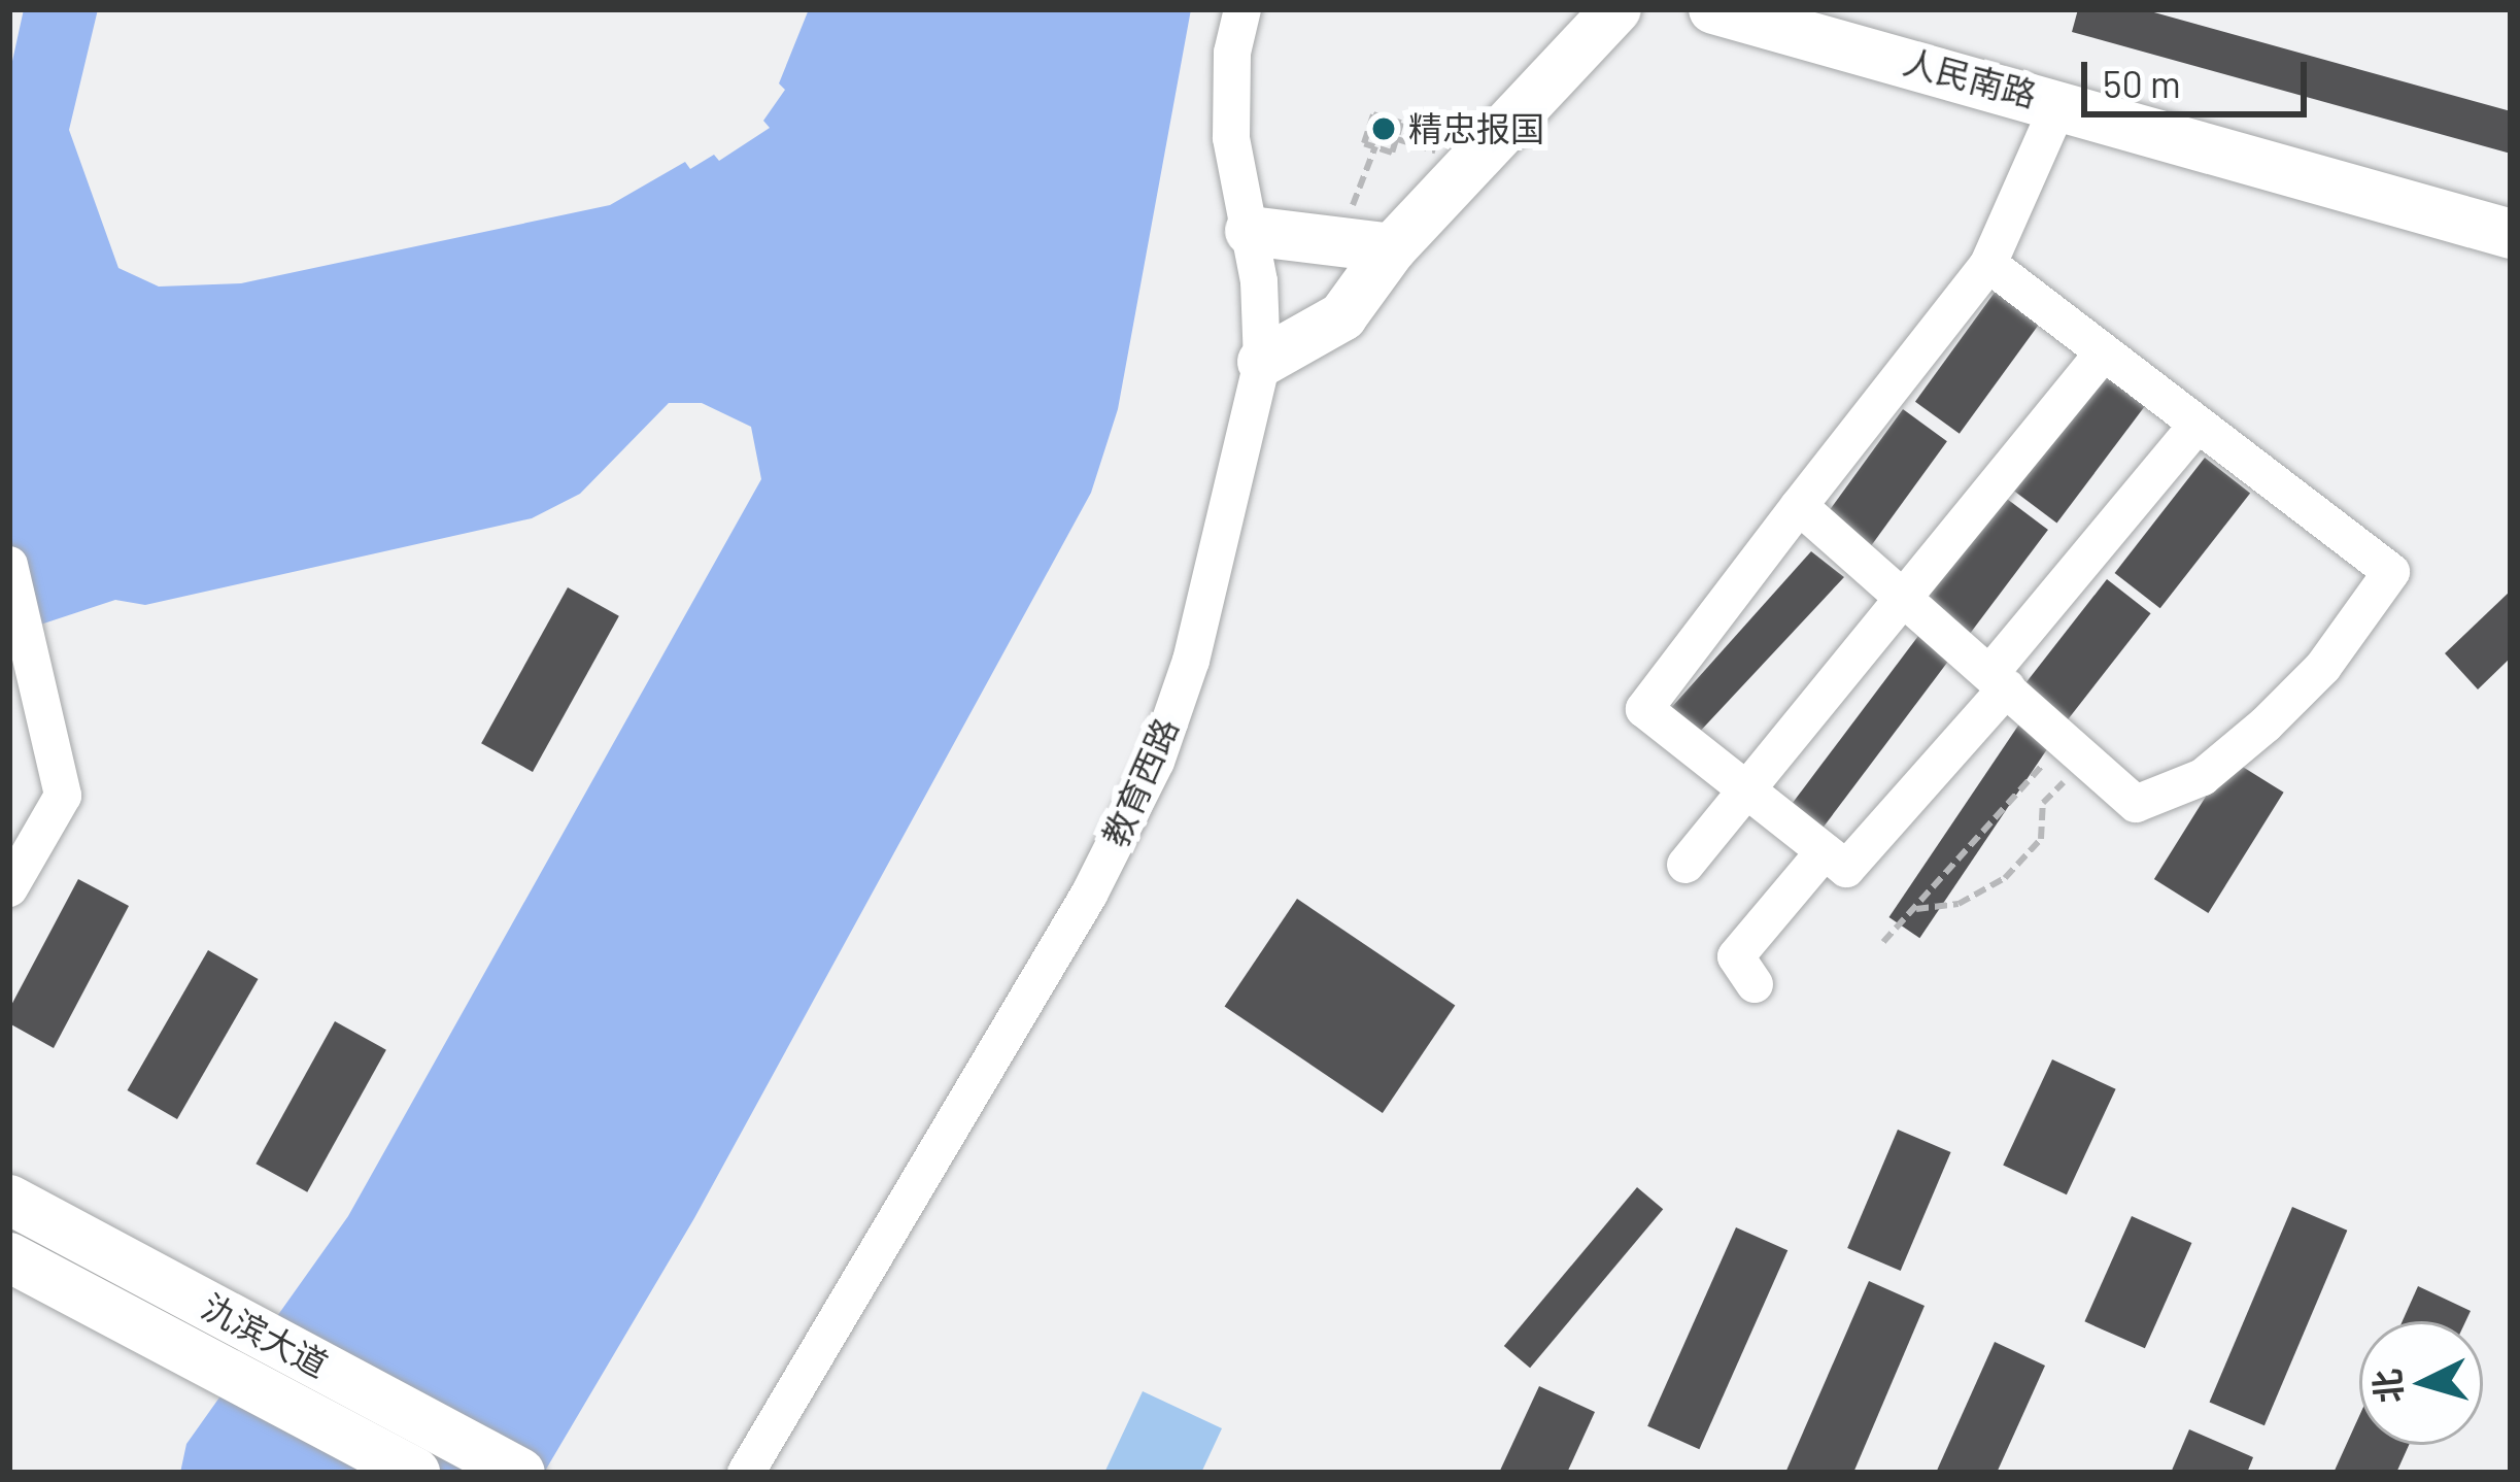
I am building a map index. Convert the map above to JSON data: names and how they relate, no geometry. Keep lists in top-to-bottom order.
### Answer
{
  "streets": {
    "main road": ["人民南路", "氿滨大道"],
    "street": ["教育西路"]
  },
  "places": ["精忠报国"],
  "scale_bar": "50 m",
  "north": "left"
}
